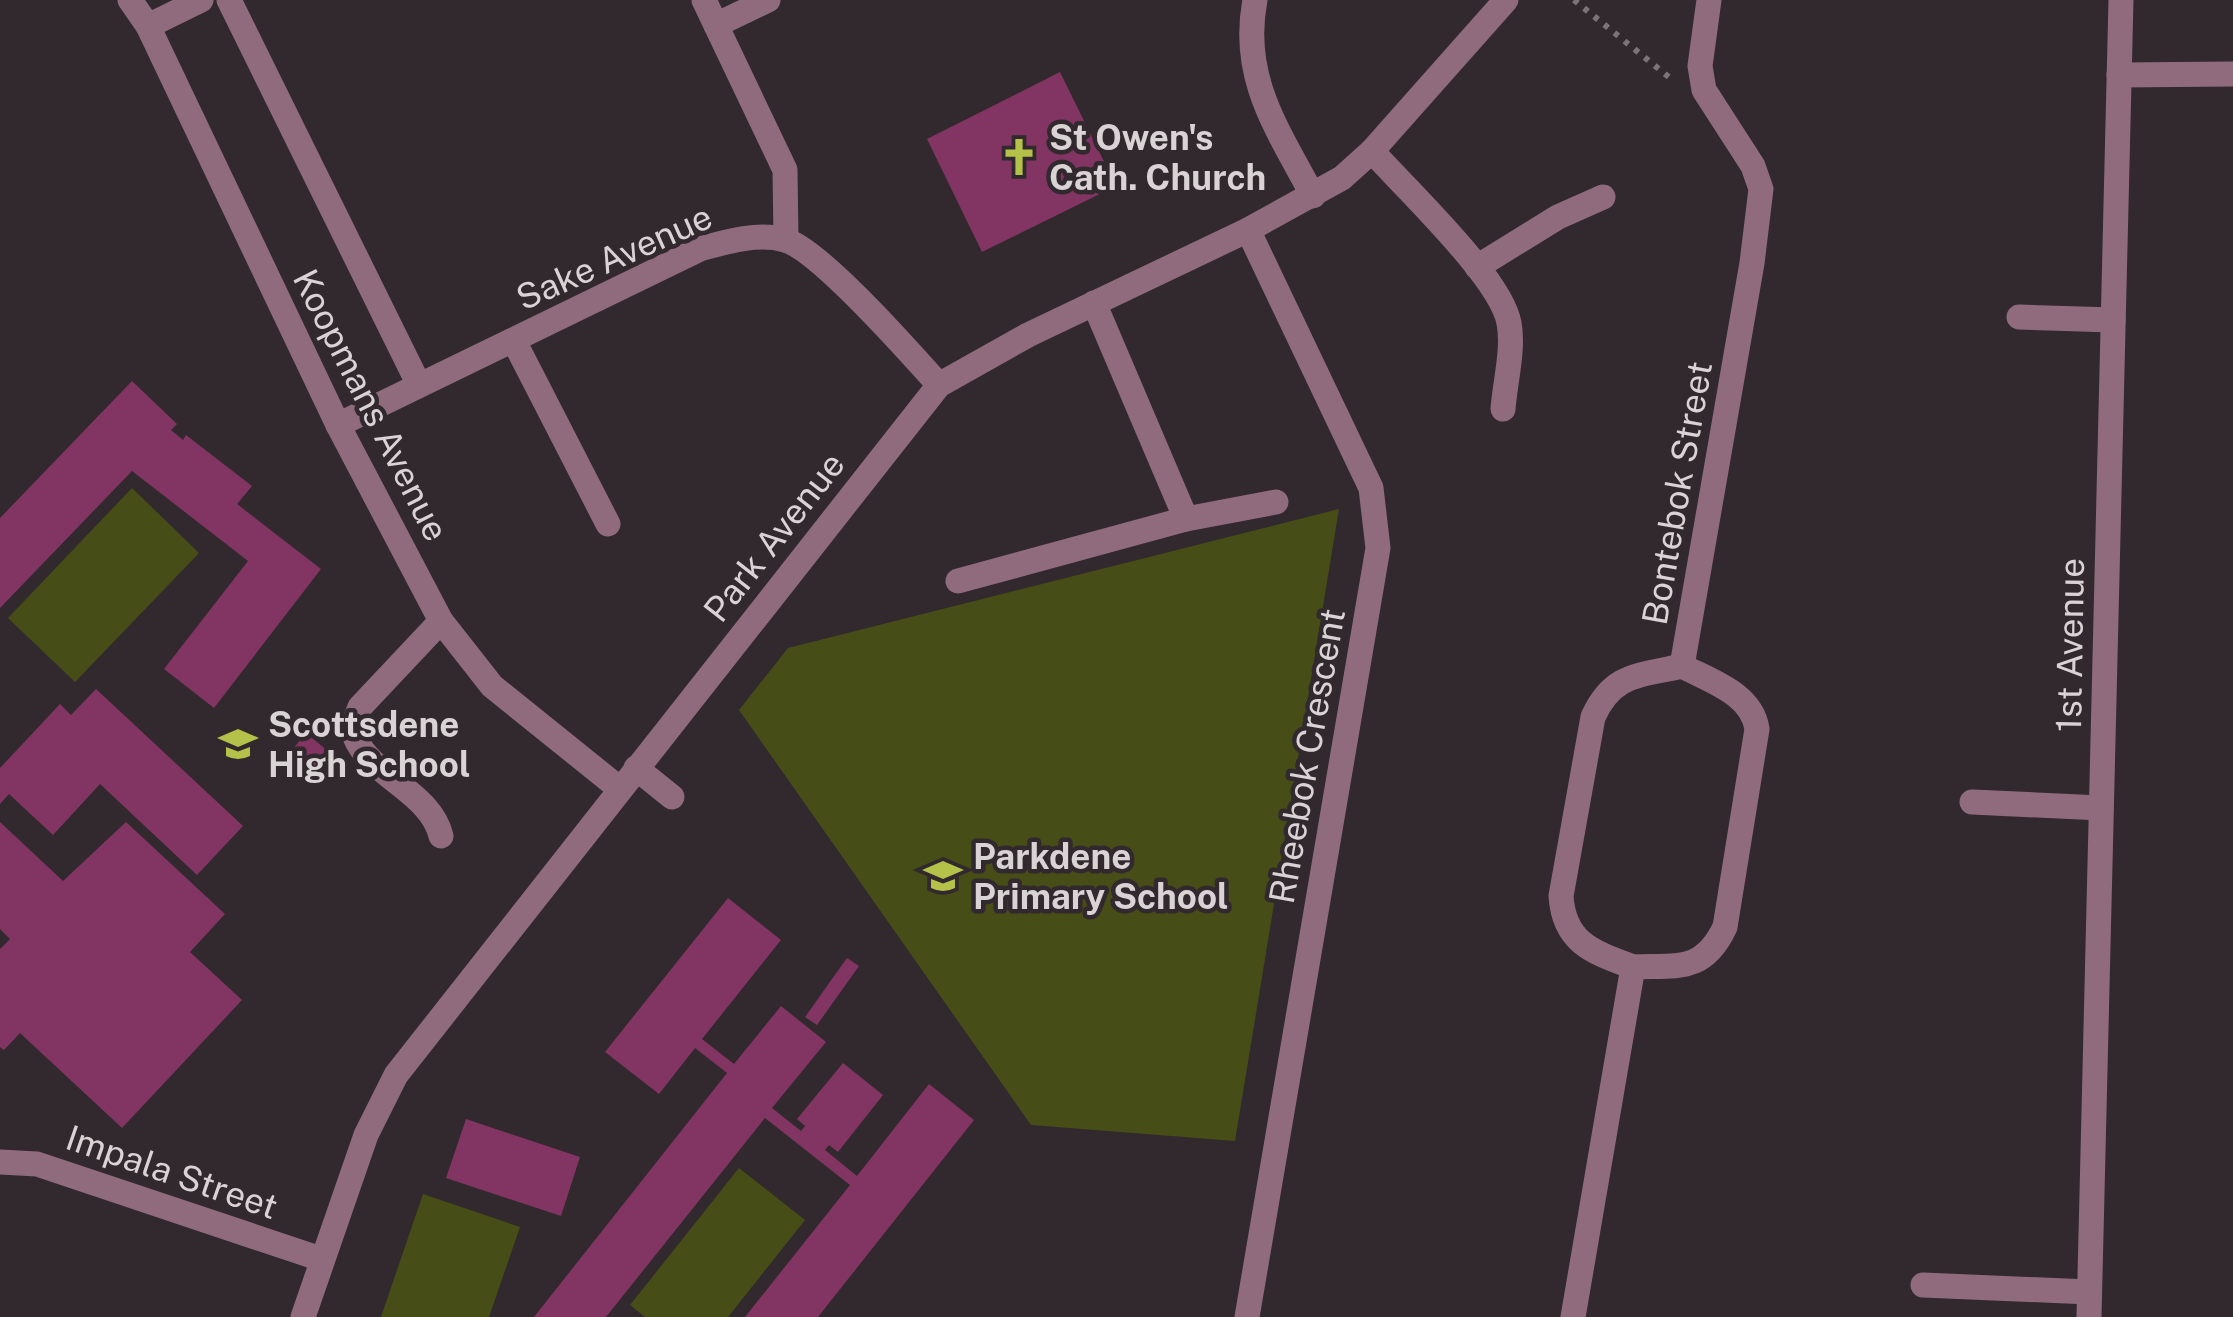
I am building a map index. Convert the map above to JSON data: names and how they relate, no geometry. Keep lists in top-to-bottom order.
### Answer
{
  "streets": {
    "street": [
      "Sake Avenue",
      "Koopmans Avenue",
      "Bontebok Street",
      "Park Avenue",
      "1st Avenue",
      "Rheebok Crescent",
      "Impala Street"
    ]
  },
  "crossings": [
    ["Sake Avenue", "Koopmans Avenue"],
    ["Koopmans Avenue", "Park Avenue"],
    ["Park Avenue", "Rheebok Crescent"],
    ["Park Avenue", "Impala Street"]
  ],
  "places": {
    "church": ["St Owen's Cath. Church"],
    "school or university": ["Scottsdene High School", "Parkdene Primary School"]
  }
}
